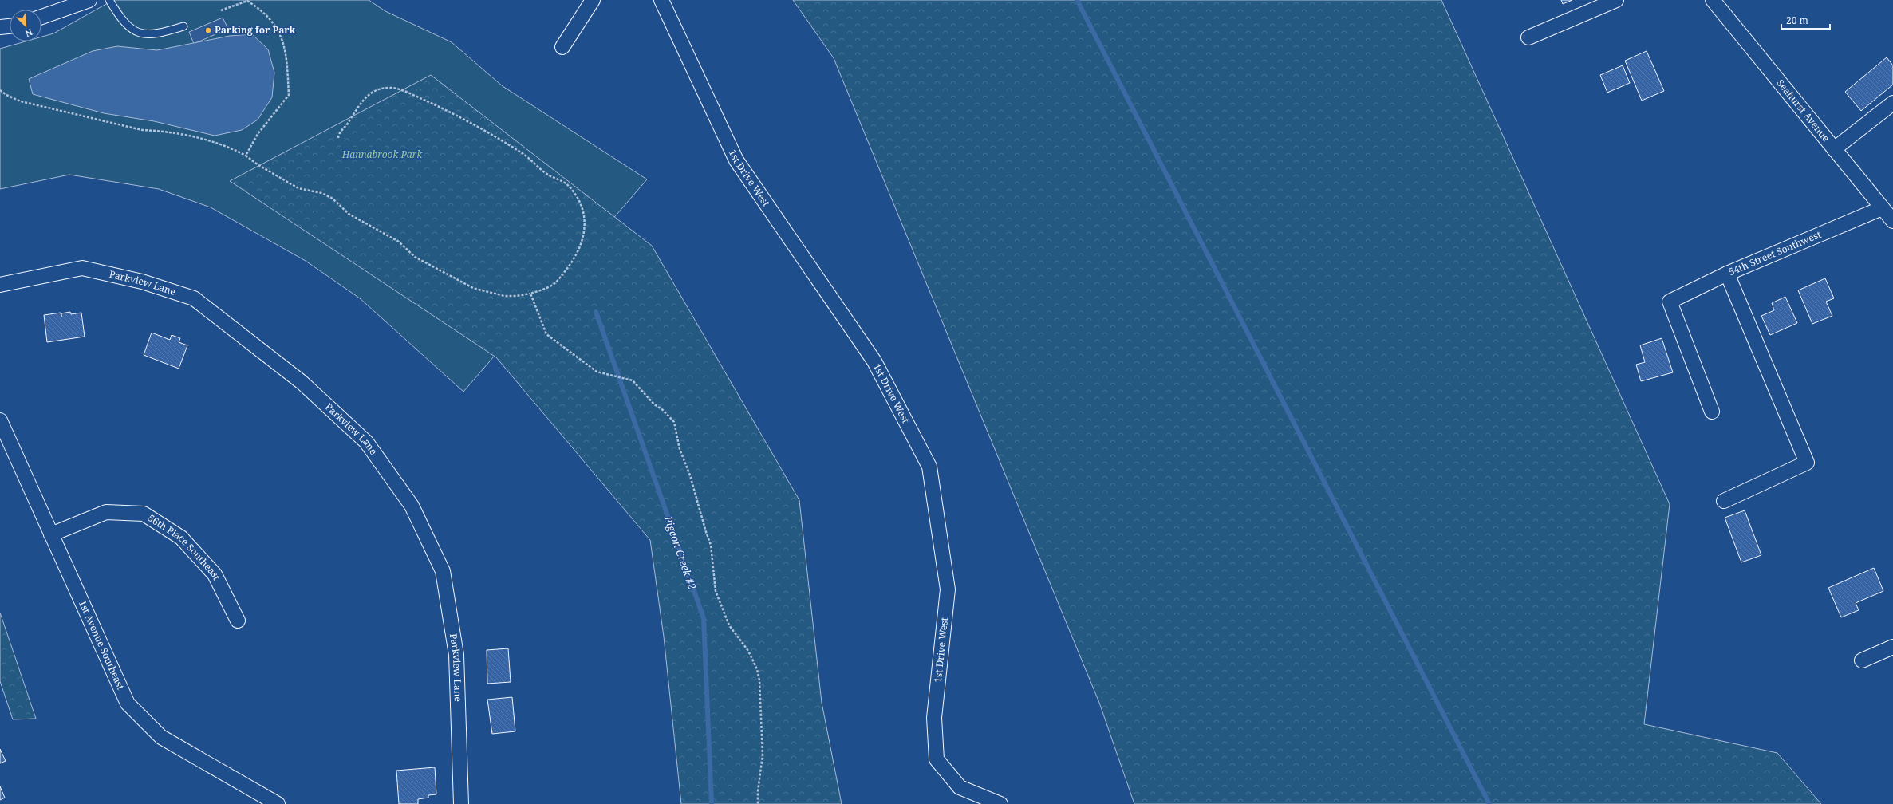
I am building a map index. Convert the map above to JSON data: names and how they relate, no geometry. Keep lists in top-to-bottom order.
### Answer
{
  "streets": {
    "street": [
      "Seahurst Avenue",
      "1st Drive West",
      "54th Street Southwest",
      "Parkview Lane",
      "56th Place Southeast",
      "1st Avenue Southeast"
    ]
  },
  "crossings": [
    ["Seahurst Avenue", "54th Street Southwest"],
    ["56th Place Southeast", "1st Avenue Southeast"]
  ],
  "water": ["Pigeon Creek #2"],
  "parks": ["Hannabrook Park"],
  "places": ["Parking for Park"],
  "scale_bar": "20 m",
  "north": "bottom right"
}
